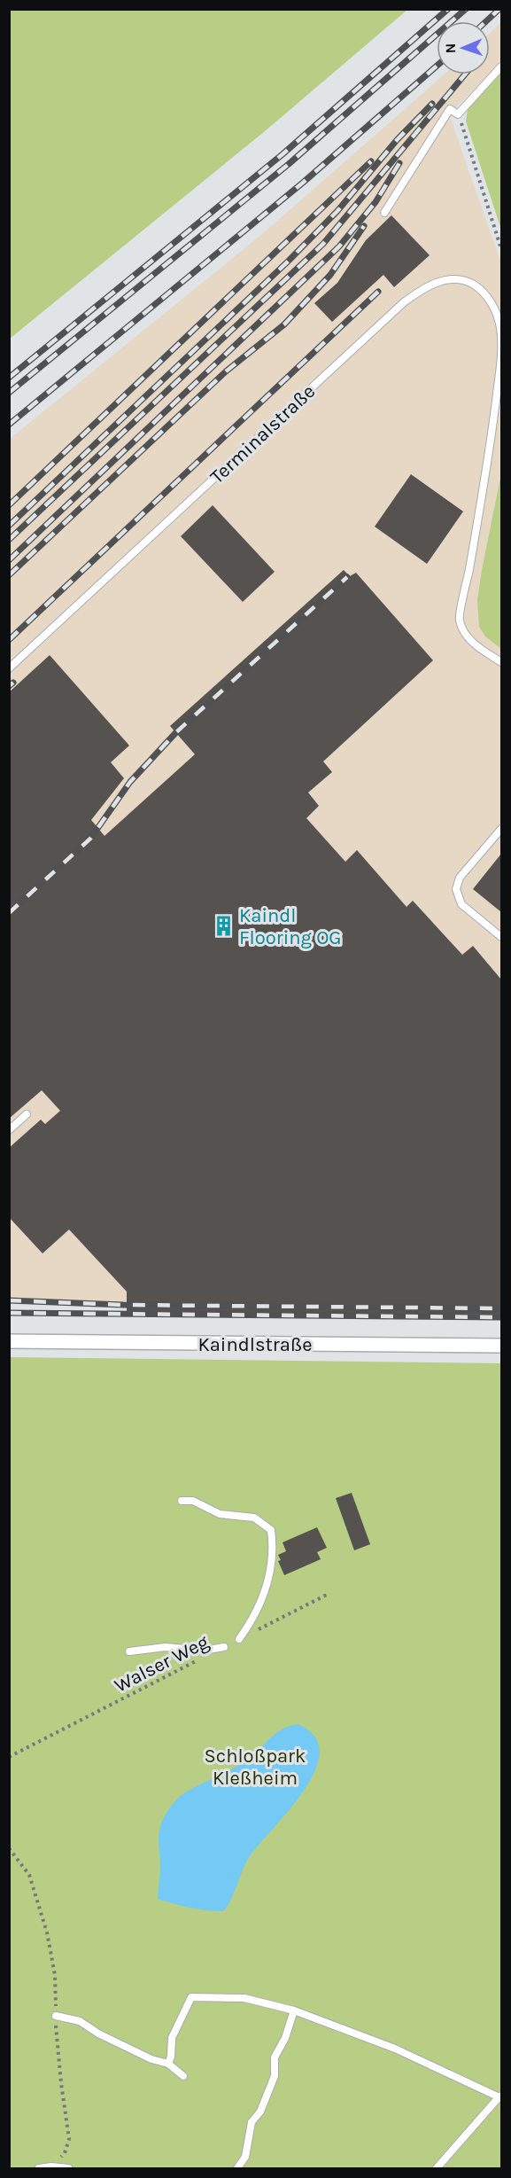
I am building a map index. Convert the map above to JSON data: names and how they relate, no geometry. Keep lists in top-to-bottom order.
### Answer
{
  "streets": {
    "street": ["Kaindlstraße"],
    "lane": ["Terminalstraße"],
    "path": ["Walser Weg"]
  },
  "parks": ["Schloßpark Kleßheim"],
  "places": {
    "building": ["Kaindl Flooring OG"]
  },
  "north": "left"
}
